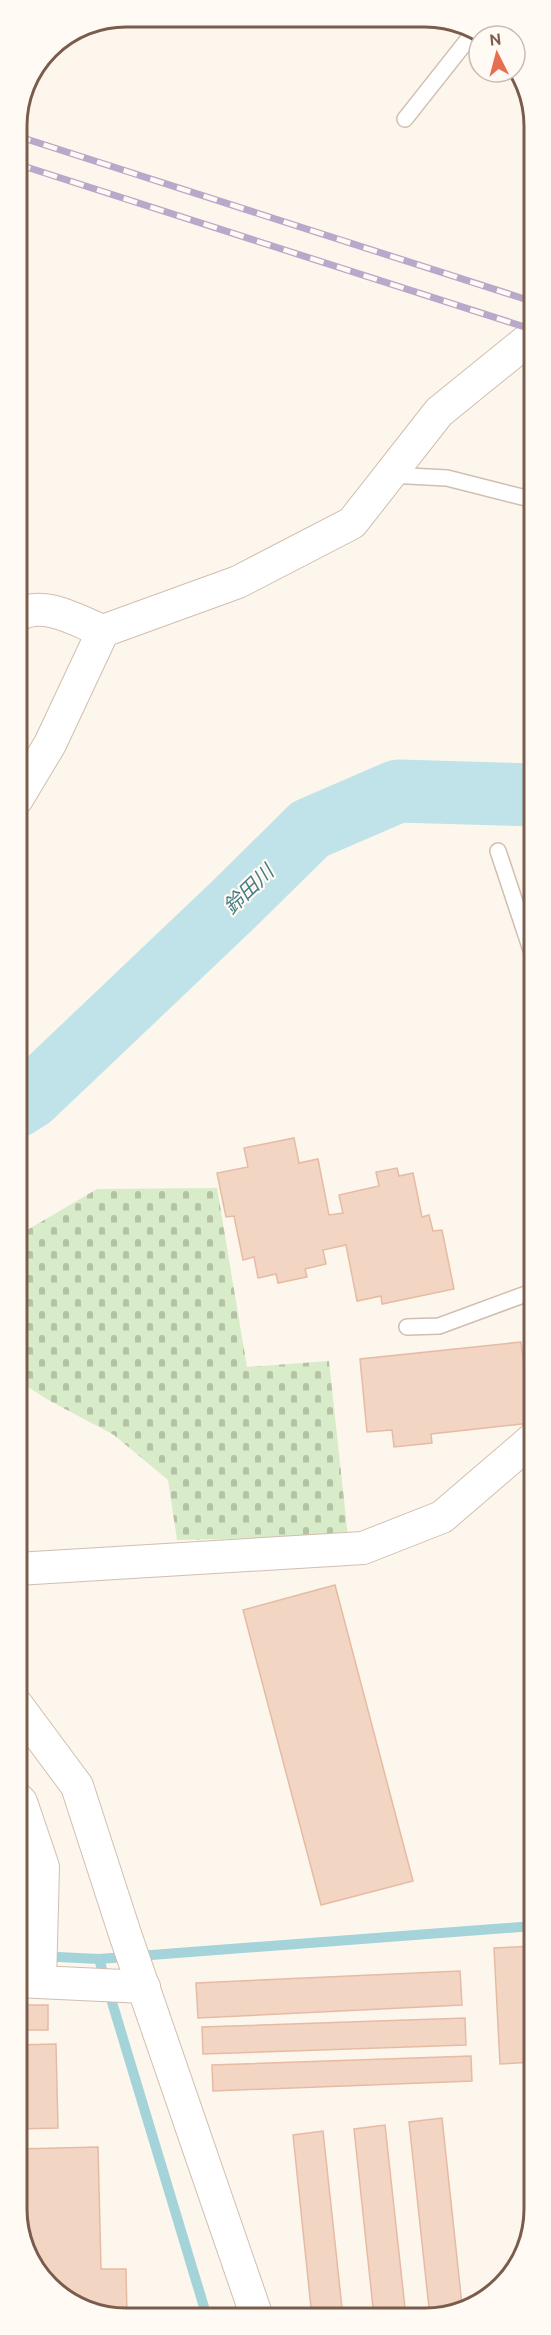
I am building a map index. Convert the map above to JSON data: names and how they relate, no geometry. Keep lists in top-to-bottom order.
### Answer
{
  "water": ["鈴田川"],
  "north": "top"
}
